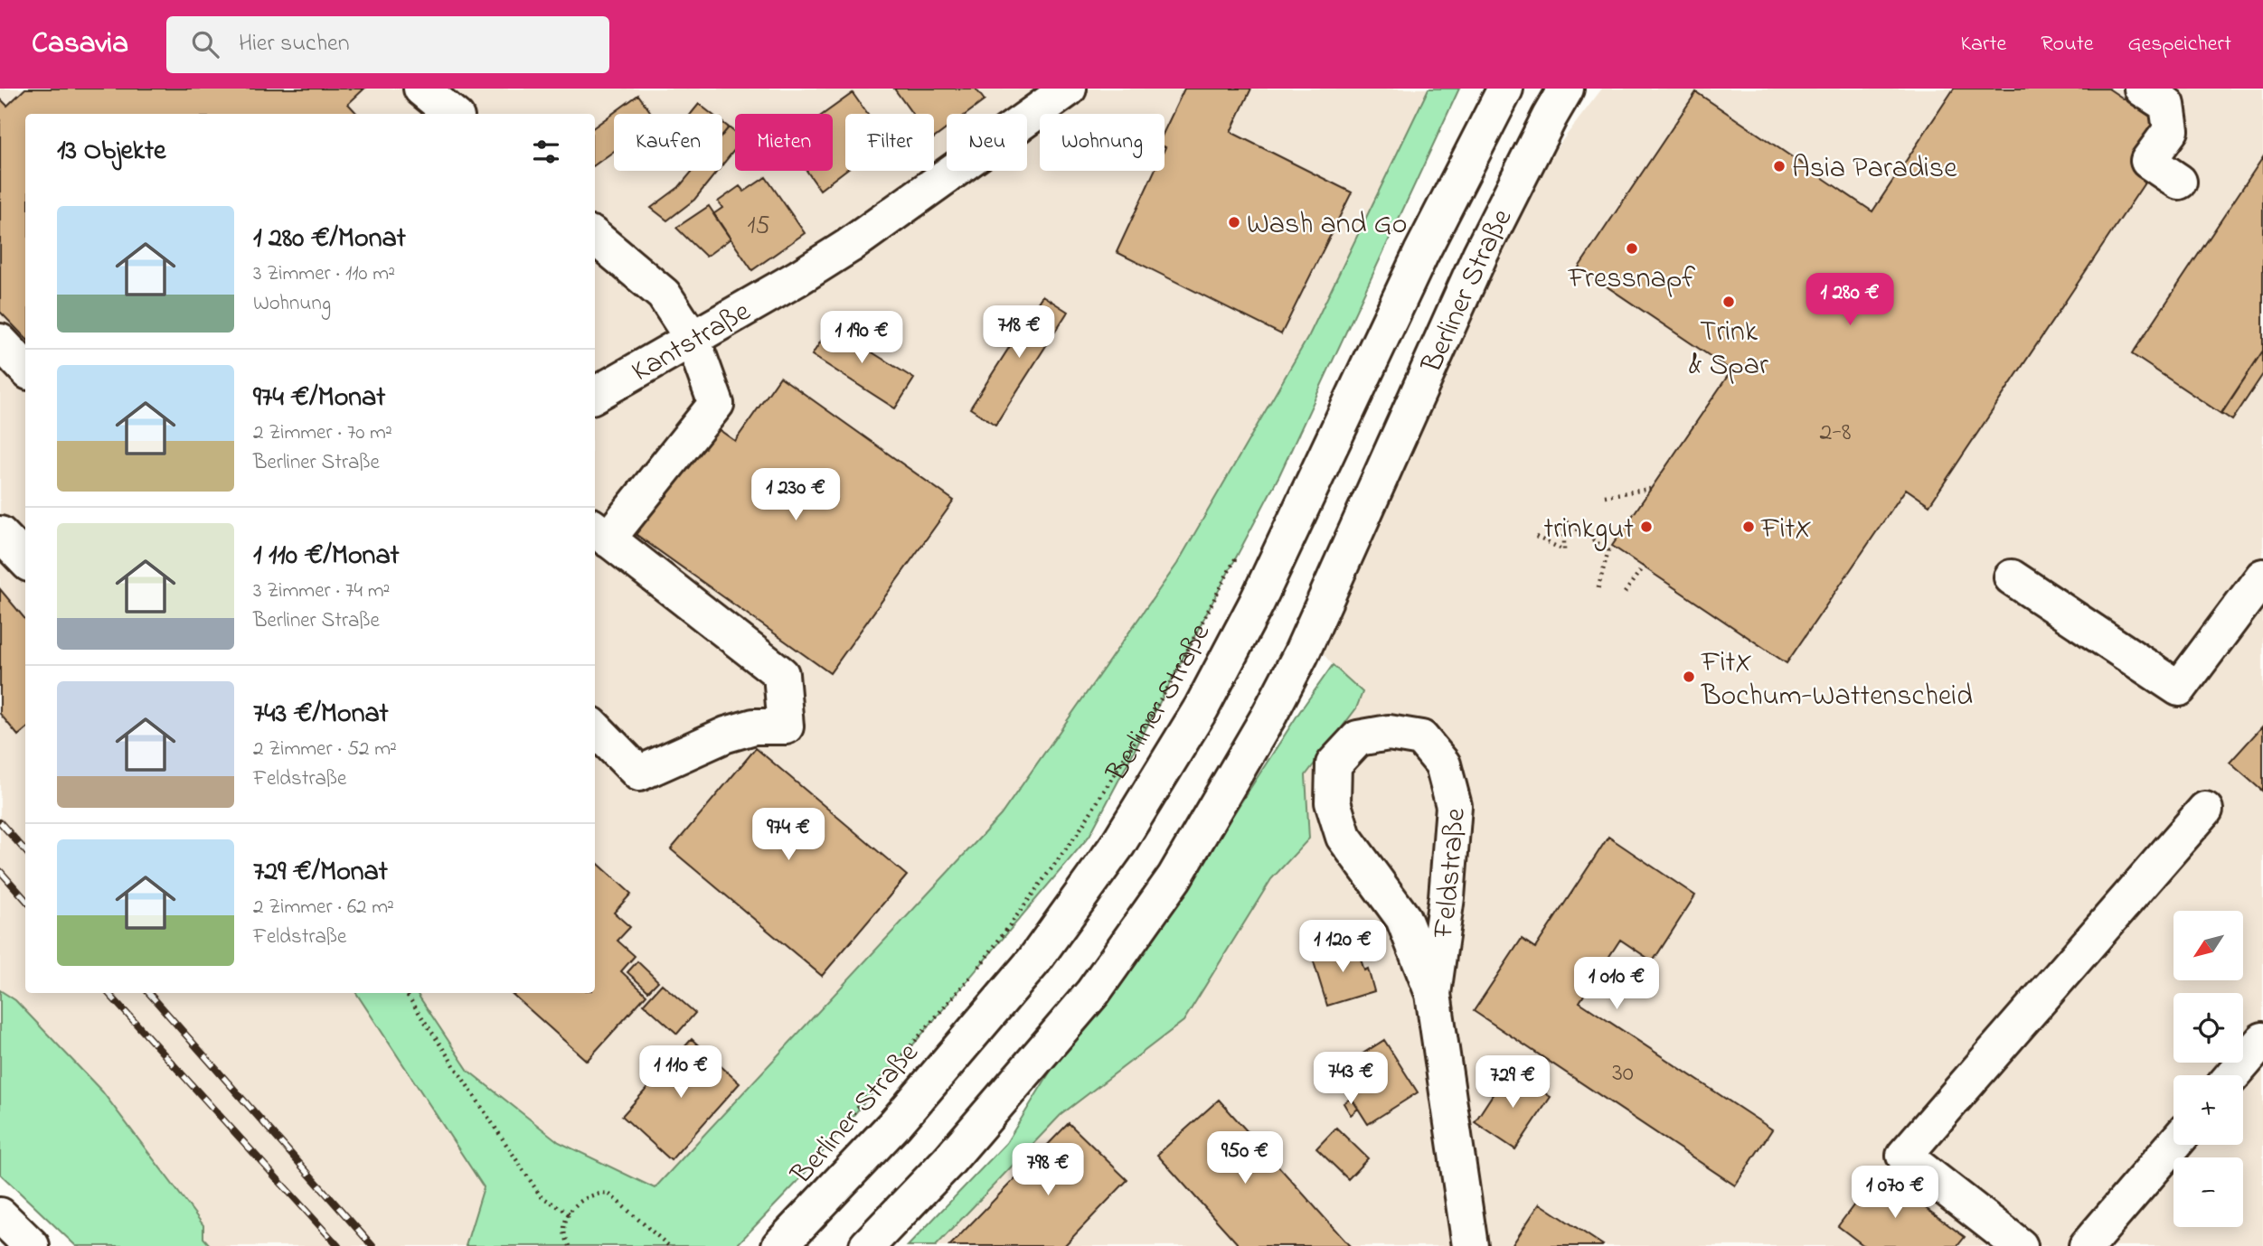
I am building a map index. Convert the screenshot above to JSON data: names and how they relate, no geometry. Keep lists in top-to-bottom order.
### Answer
{
  "streets": {
    "main road": ["Berliner Straße", "Kantstraße", "Feldstraße"]
  },
  "places": [
    "Asia Paradise",
    "Wash and Go",
    "Fressnapf",
    "Trink & Spar",
    "trinkgut",
    "FitX",
    "FitX Bochum-Wattenscheid"
  ],
  "house_numbers": ["15", "2-8", "30"],
  "north": "bottom left",
  "page": {
    "header": "Casavia",
    "search": "Hier suchen",
    "nav": ["Karte", "Route", "Gespeichert"],
    "chip": [
      "Kaufen",
      "Mieten",
      "Filter",
      "Neu",
      "Wohnung"
    ],
    "heading": "13 Objekte",
    "list": [
      {
        "name": "1 280 €/Monat",
        "note": "3 Zimmer · 110 m² · Wohnung"
      },
      {
        "name": "974 €/Monat",
        "note": "2 Zimmer · 70 m² · Berliner Straße"
      },
      {
        "name": "1 110 €/Monat",
        "note": "3 Zimmer · 74 m² · Berliner Straße"
      },
      {
        "name": "743 €/Monat",
        "note": "2 Zimmer · 52 m² · Feldstraße"
      },
      {
        "name": "729 €/Monat",
        "note": "2 Zimmer · 62 m² · Feldstraße"
      }
    ],
    "price": [
      "1 280 €",
      "718 €",
      "1 190 €",
      "1 230 €",
      "974 €",
      "1 120 €",
      "1 010 €",
      "1 110 €",
      "743 €",
      "729 €",
      "950 €",
      "798 €",
      "1 070 €"
    ],
    "map_buttons": ["+", "−"]
  }
}
